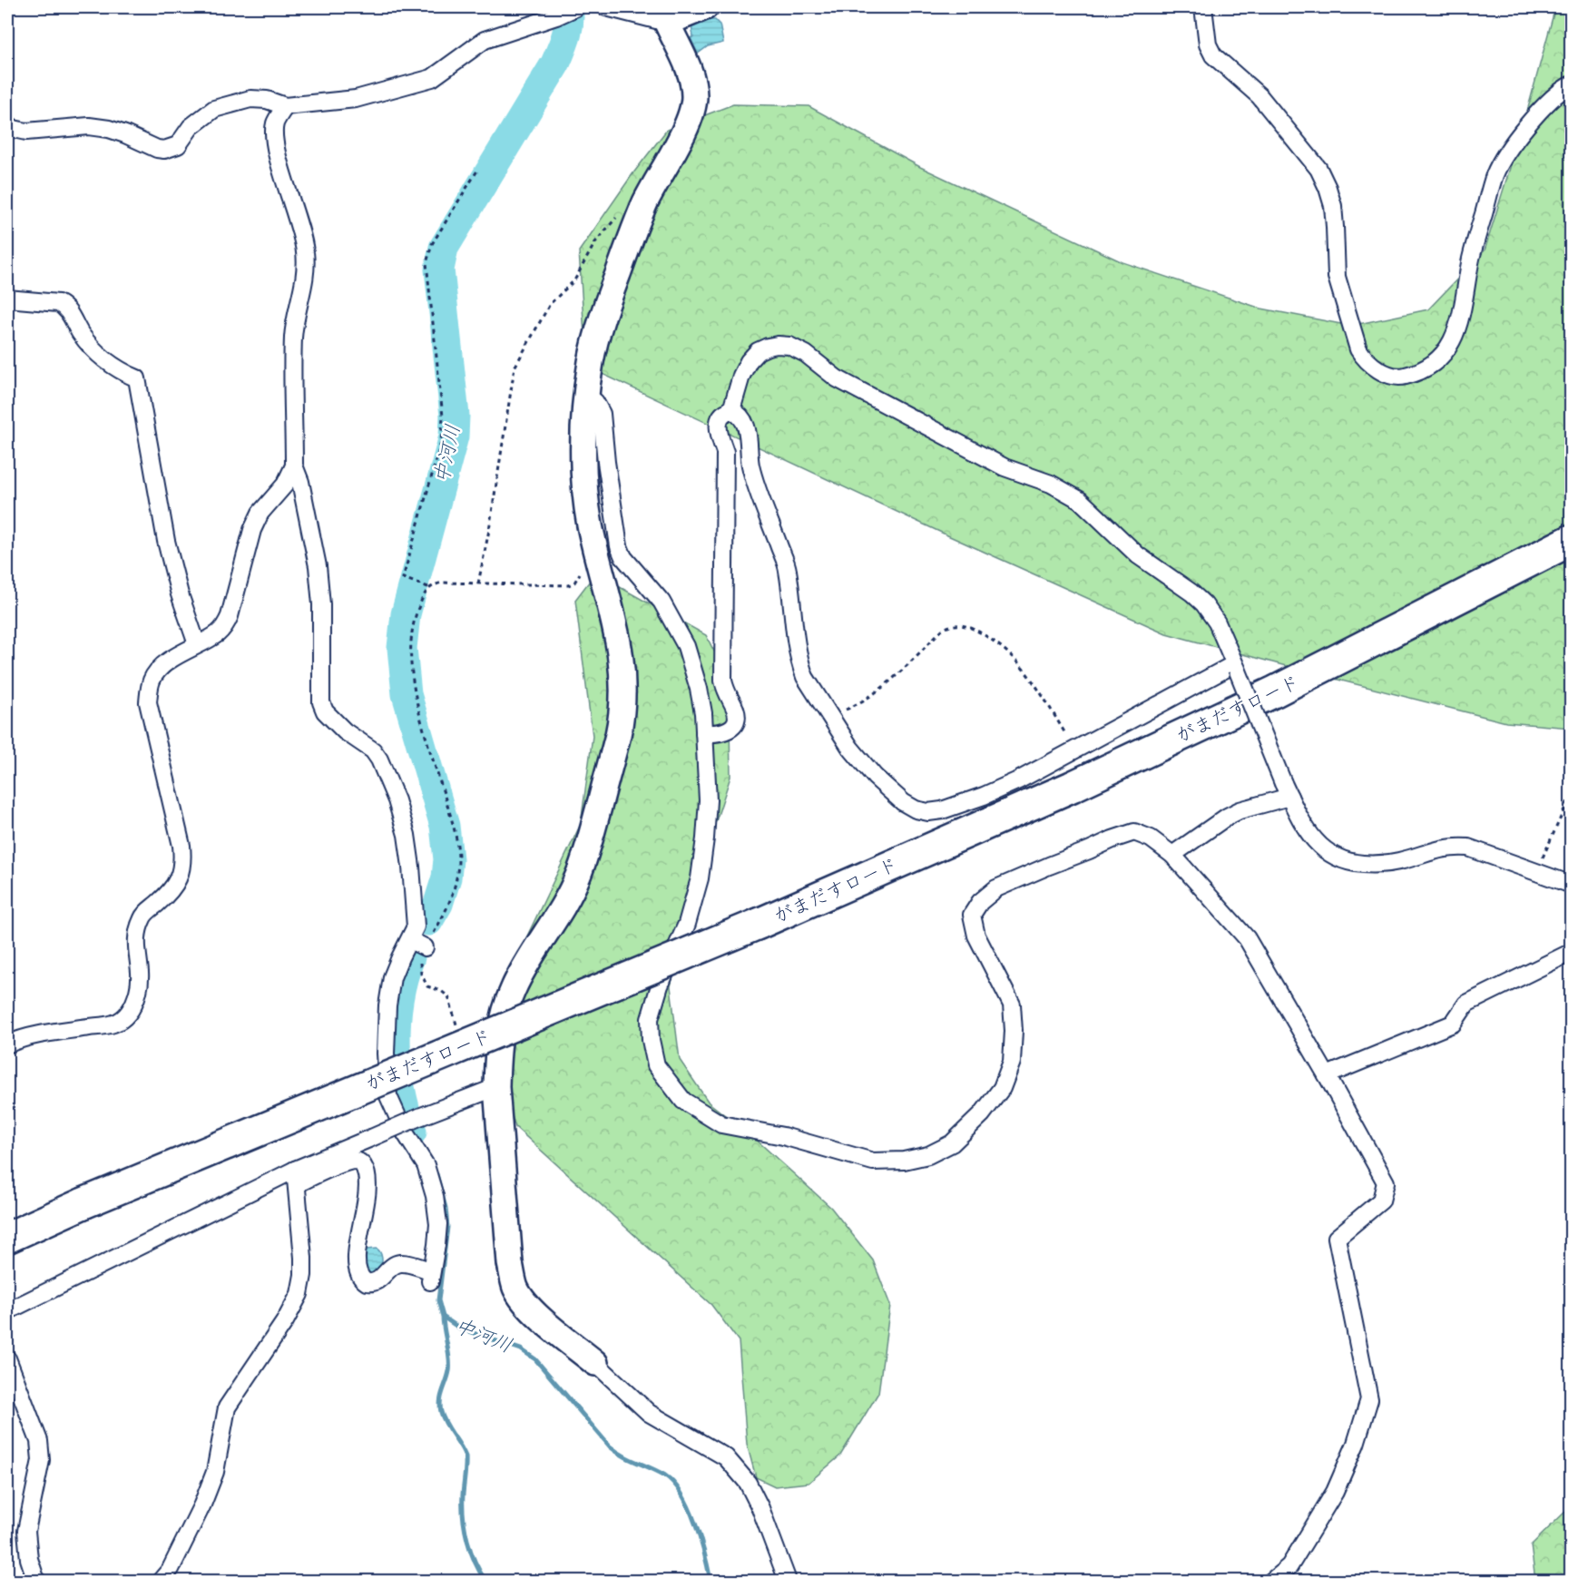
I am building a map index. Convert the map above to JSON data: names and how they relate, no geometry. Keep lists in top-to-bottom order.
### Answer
{
  "streets": {
    "highway": ["がまだすロード"]
  },
  "water": ["中河川"]
}
